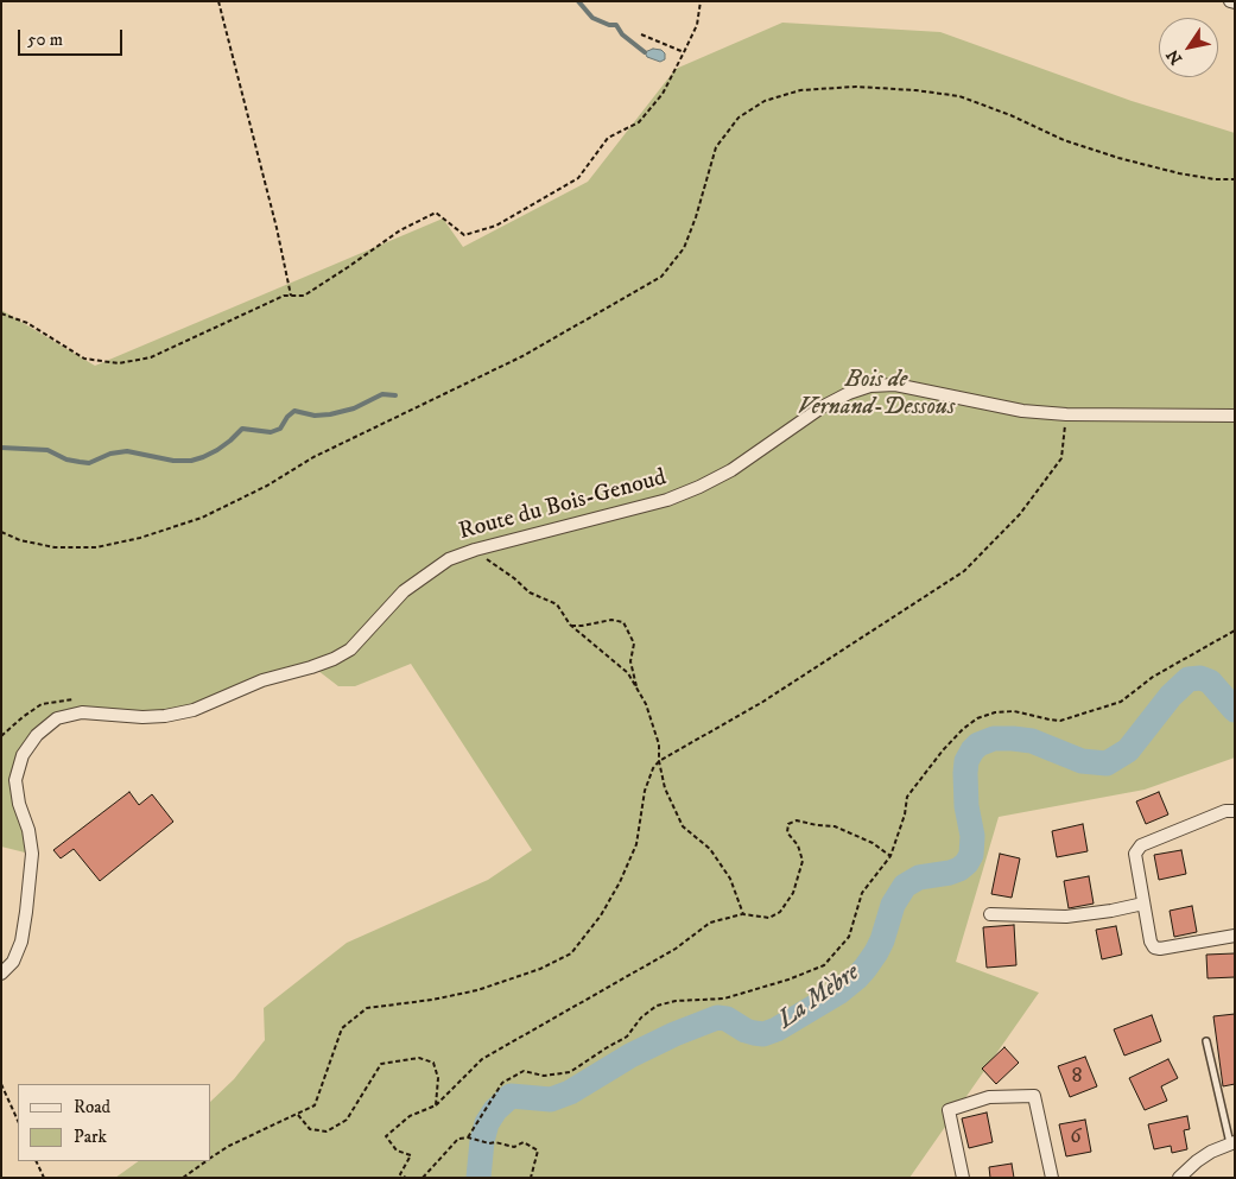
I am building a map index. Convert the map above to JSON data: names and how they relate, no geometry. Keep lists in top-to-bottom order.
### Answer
{
  "streets": {
    "street": ["Route du Bois-Genoud"]
  },
  "water": ["La Mèbre"],
  "parks": ["Bois de Vernand-Dessous"],
  "house_numbers": ["8", "6"],
  "legend": ["Road", "Park"],
  "scale_bar": "50 m",
  "north": "bottom left"
}
